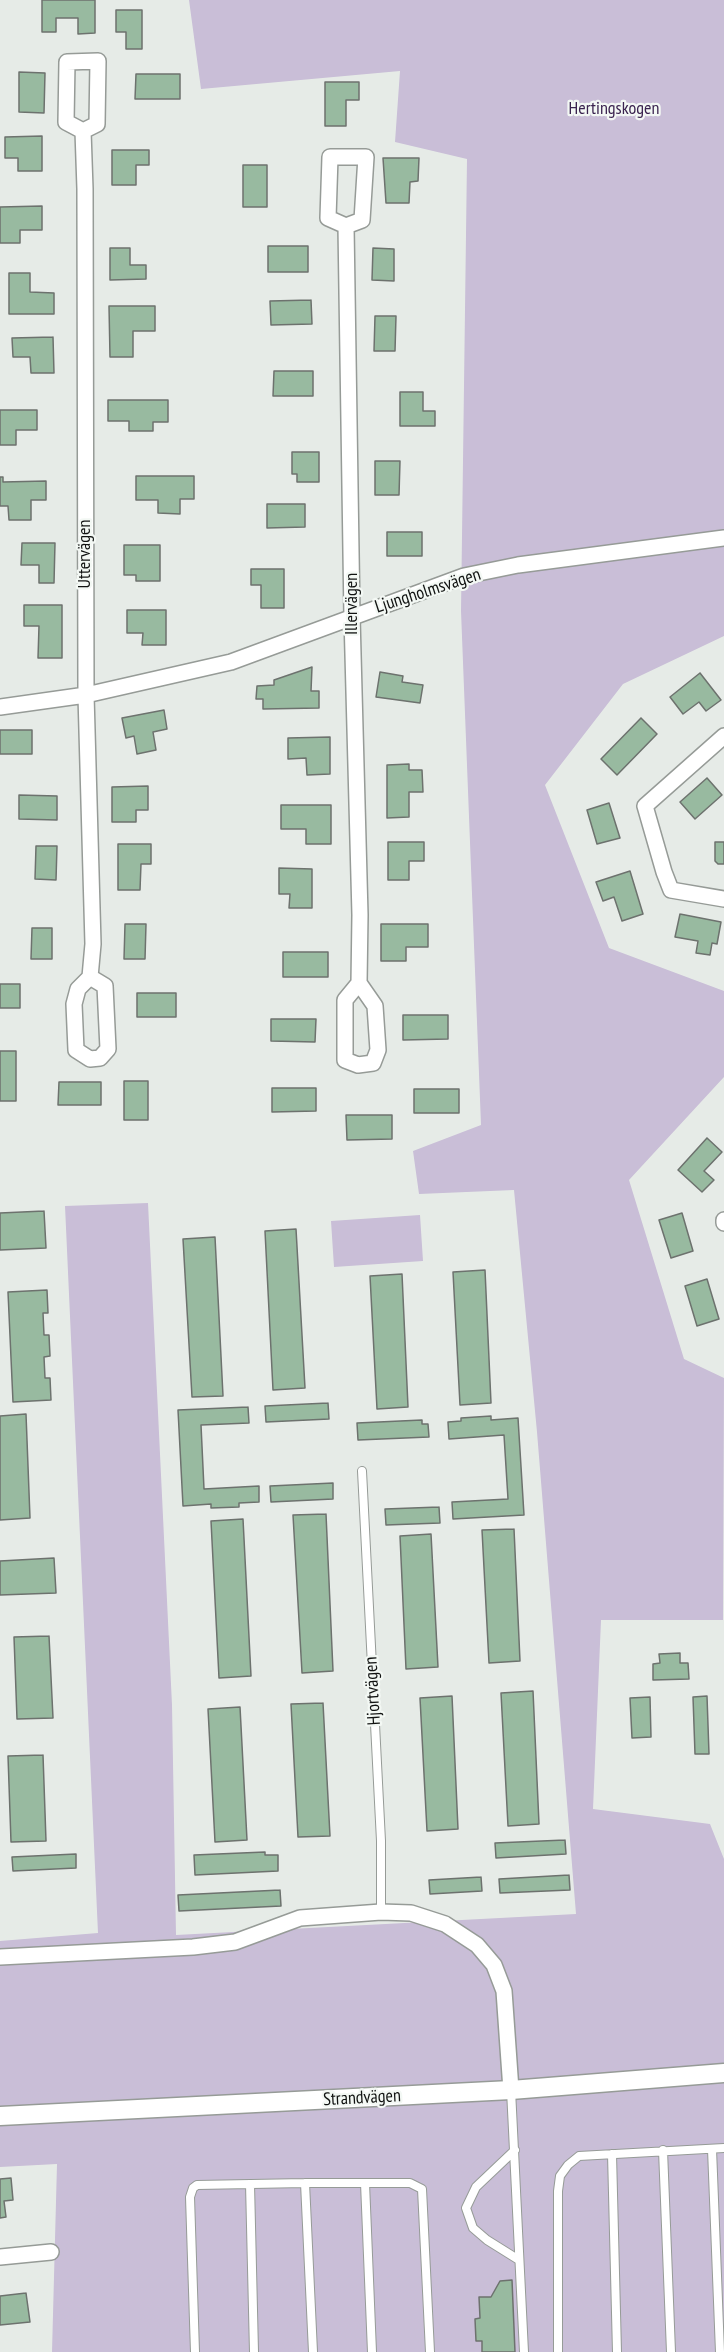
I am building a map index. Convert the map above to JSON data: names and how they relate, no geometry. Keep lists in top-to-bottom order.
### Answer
{
  "streets": {
    "street": [
      "Uttervägen",
      "Ljungholmsvägen",
      "Illervägen",
      "Strandvägen"
    ],
    "lane": ["Hjortvägen"]
  },
  "crossings": [
    ["Uttervägen", "Ljungholmsvägen"],
    ["Ljungholmsvägen", "Illervägen"]
  ],
  "parks": ["Hertingskogen"]
}
